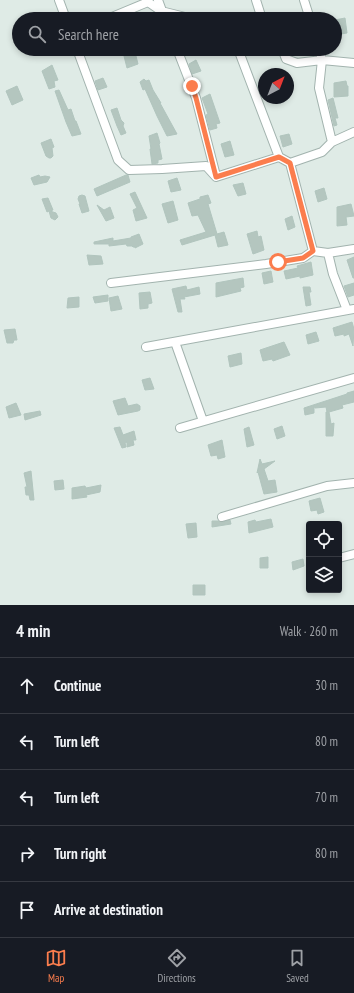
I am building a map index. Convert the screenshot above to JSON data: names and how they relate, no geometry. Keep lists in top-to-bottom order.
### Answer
{
  "north": "top right",
  "page": {
    "search": "Search here",
    "heading": ["4 min", "Walk · 260 m"],
    "list": [
      ["Continue", "30 m"],
      ["Turn left", "80 m"],
      ["Turn left", "70 m"],
      ["Turn right", "80 m"],
      "Arrive at destination"
    ],
    "nav": ["Map", "Directions", "Saved"]
  }
}
